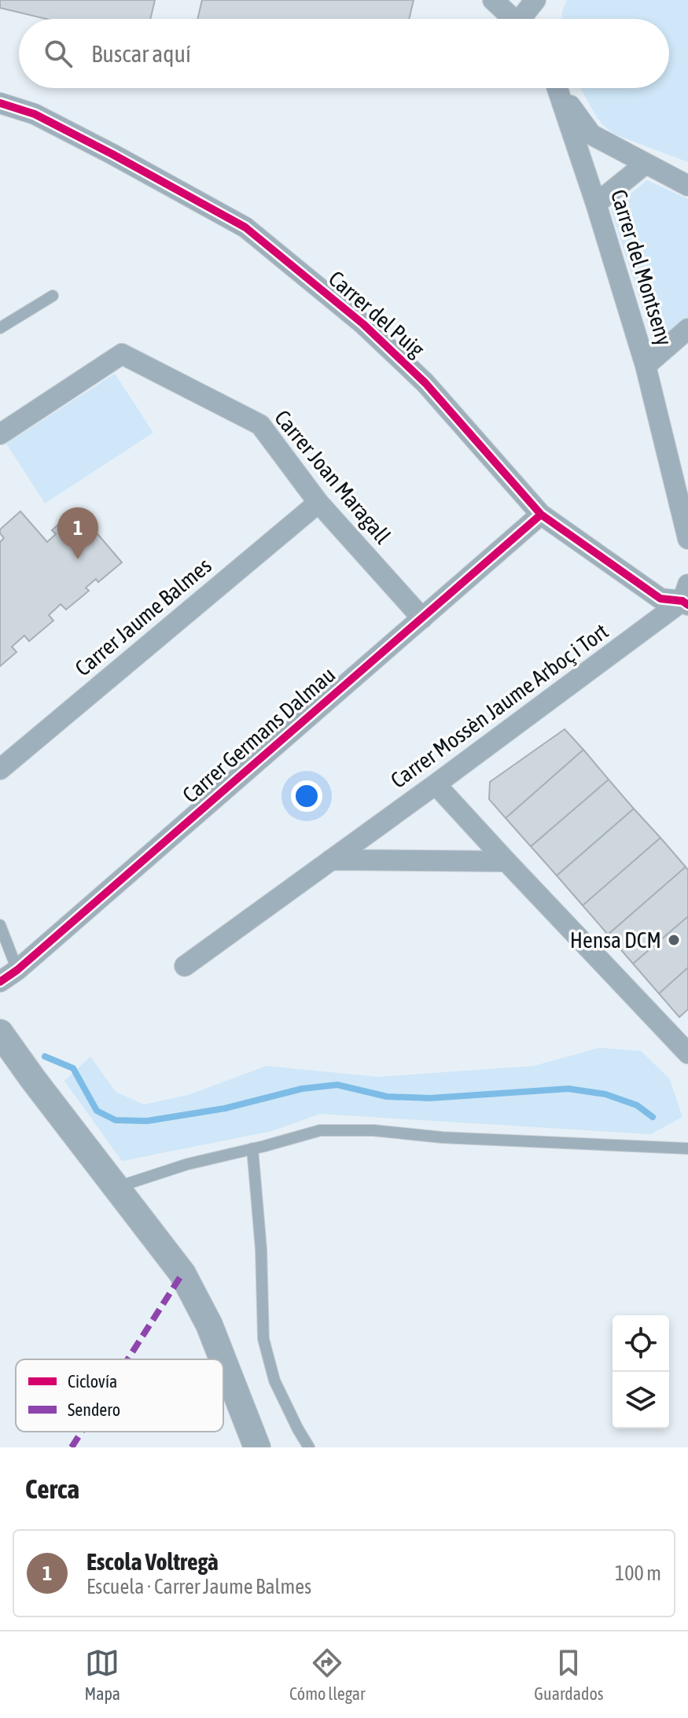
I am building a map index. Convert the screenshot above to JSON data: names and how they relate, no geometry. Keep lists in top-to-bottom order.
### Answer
{
  "streets": {
    "street": [
      "Carrer del Montseny",
      "Carrer del Puig",
      "Carrer Joan Maragall",
      "Carrer Jaume Balmes",
      "Carrer Mossèn Jaume Arboç i Tort",
      "Carrer Germans Dalmau"
    ]
  },
  "crossings": [
    ["Carrer del Puig", "Carrer Mossèn Jaume Arboç i Tort"],
    ["Carrer del Puig", "Carrer Germans Dalmau"],
    ["Carrer Joan Maragall", "Carrer Jaume Balmes"],
    ["Carrer Joan Maragall", "Carrer Germans Dalmau"]
  ],
  "places": ["Hensa DCM"],
  "legend": ["Ciclovía", "Sendero"],
  "page": {
    "search": "Buscar aquí",
    "pins": "1",
    "heading": "Cerca",
    "list": [
      {
        "mark": "1",
        "name": "Escola Voltregà",
        "note": "Escuela · Carrer Jaume Balmes",
        "value": "100 m"
      }
    ],
    "nav": ["Mapa", "Cómo llegar", "Guardados"]
  }
}
